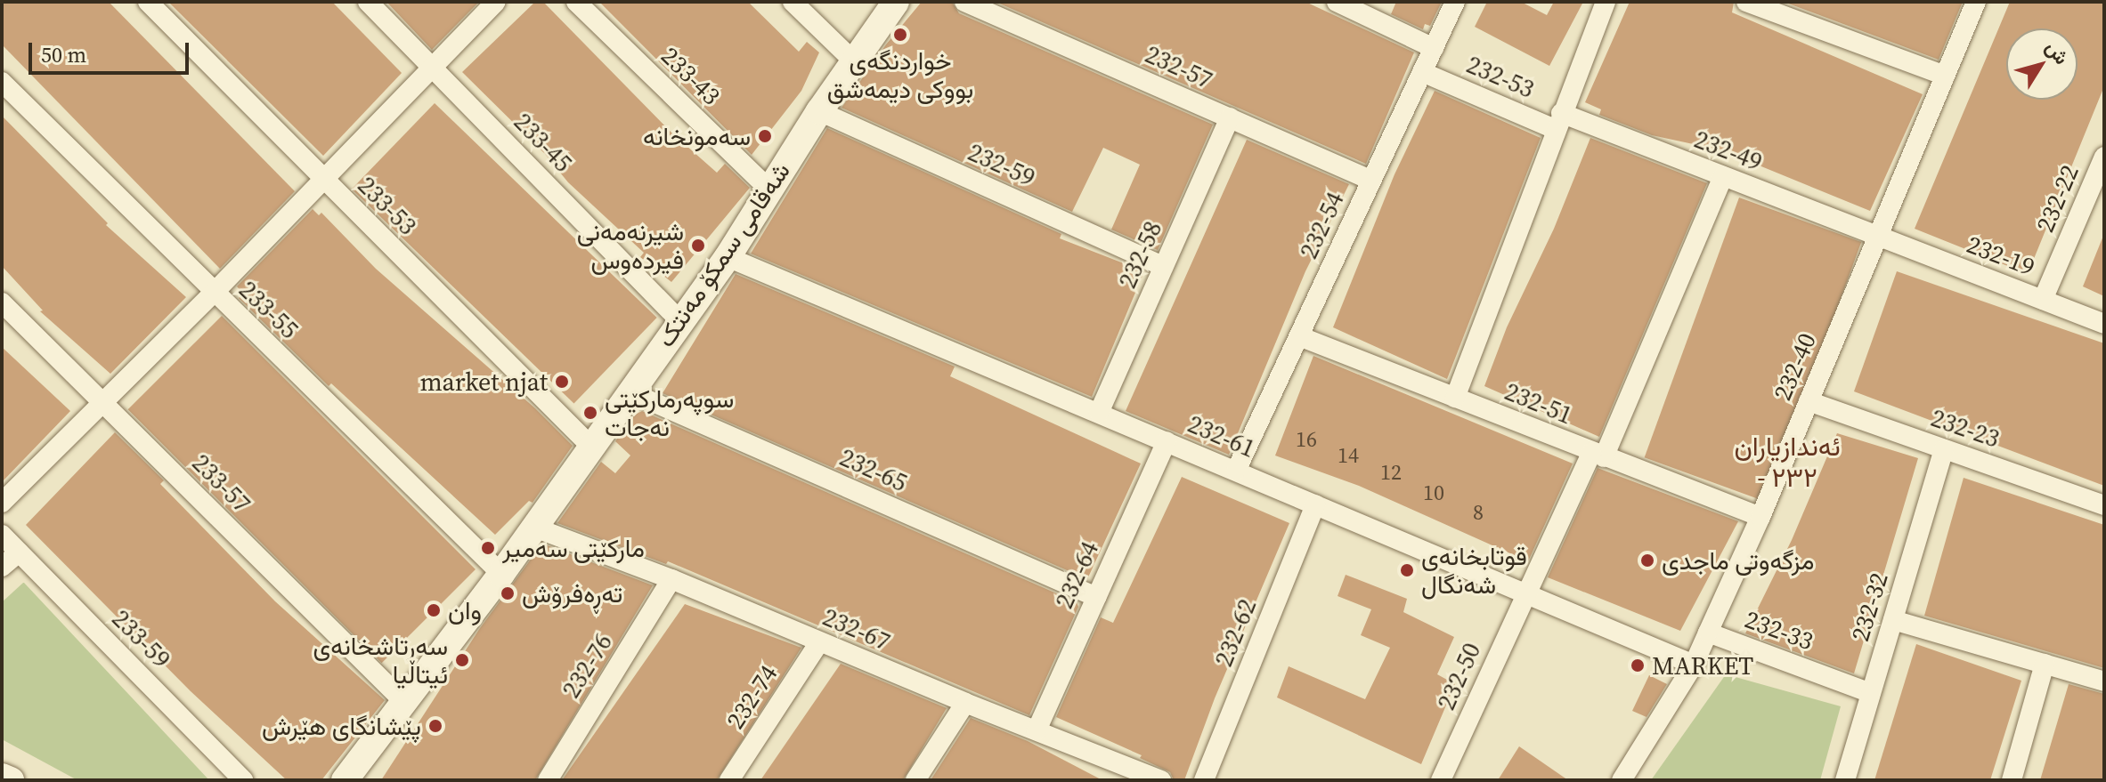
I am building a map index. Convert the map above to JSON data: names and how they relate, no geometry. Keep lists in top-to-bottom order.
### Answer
{
  "streets": {
    "main road": ["شەقامی سمکۆ مەنتک"],
    "street": [
      "232-57",
      "233-43",
      "232-53",
      "233-45",
      "232-49",
      "232-59",
      "232-22",
      "233-53",
      "232-54",
      "232-58",
      "232-19",
      "233-55",
      "232-40",
      "232-51",
      "232-23",
      "232-61",
      "232-65",
      "233-57",
      "232-64",
      "232-32",
      "232-67",
      "232-33",
      "232-62",
      "233-59",
      "232-76",
      "232-50",
      "232-74"
    ]
  },
  "crossings": [
    ["232-57", "232-54"],
    ["232-57", "232-58"],
    ["233-43", "شەقامی سمکۆ مەنتک"],
    ["232-53", "232-49"],
    ["232-53", "232-54"],
    ["233-45", "شەقامی سمکۆ مەنتک"],
    ["232-49", "232-19"],
    ["232-49", "232-40"],
    ["232-49", "232-50"],
    ["232-59", "شەقامی سمکۆ مەنتک"],
    ["232-59", "232-58"],
    ["232-22", "232-19"],
    ["233-53", "شەقامی سمکۆ مەنتک"],
    ["232-54", "232-51"],
    ["232-54", "232-61"],
    ["شەقامی سمکۆ مەنتک", "233-55"],
    ["شەقامی سمکۆ مەنتک", "232-61"],
    ["شەقامی سمکۆ مەنتک", "232-65"],
    ["شەقامی سمکۆ مەنتک", "233-57"],
    ["شەقامی سمکۆ مەنتک", "232-67"],
    ["232-58", "232-61"],
    ["232-19", "232-40"],
    ["232-40", "232-51"],
    ["232-40", "232-23"],
    ["232-40", "232-61"],
    ["232-40", "232-33"],
    ["232-51", "232-50"],
    ["232-23", "232-32"],
    ["232-61", "232-64"],
    ["232-61", "232-62"],
    ["232-61", "232-50"],
    ["232-65", "232-64"],
    ["232-64", "232-67"],
    ["232-32", "232-33"],
    ["232-67", "232-76"],
    ["232-67", "232-74"]
  ],
  "districts": ["ئەندازیاران - ٢٣٢"],
  "places": [
    "خواردنگەی بووکی دیمەشق",
    "سەمونخانە",
    "شیرنەمەنی فیردەوس",
    "market njat",
    "سوپەرمارکێتی نەجات",
    "مارکێتی سەمیر",
    "مزگەوتی ماجدی",
    "قوتابخانەی شەنگال",
    "تەڕەفرۆش",
    "وان",
    "سەرتاشخانەی ئیتاڵیا",
    "MARKET",
    "پێشانگای هێرش"
  ],
  "house_numbers": [
    "16",
    "14",
    "12",
    "10",
    "8"
  ],
  "scale_bar": "50 m",
  "north": "top right"
}
